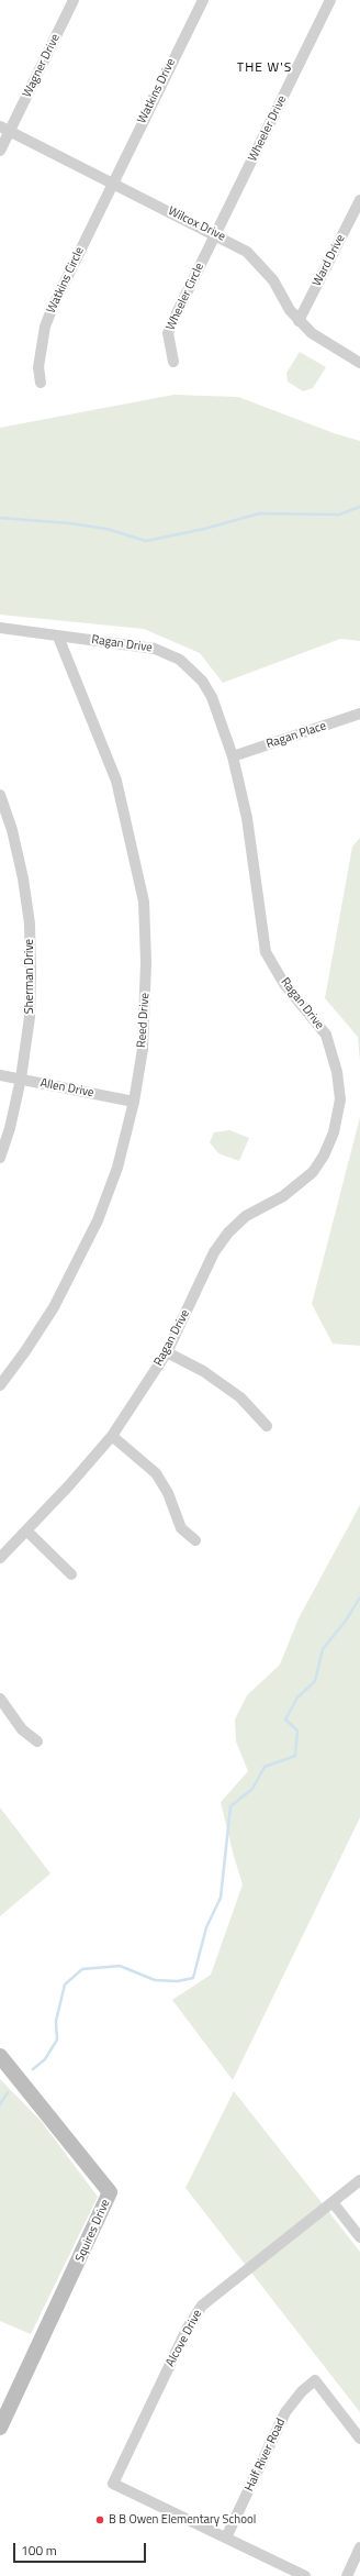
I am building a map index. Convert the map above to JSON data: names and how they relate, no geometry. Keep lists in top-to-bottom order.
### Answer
{
  "streets": {
    "street": [
      "Wagner Drive",
      "Watkins Drive",
      "Wheeler Drive",
      "Wilcox Drive",
      "Ward Drive",
      "Watkins Circle",
      "Wheeler Circle",
      "Ragan Drive",
      "Ragan Place",
      "Sherman Drive",
      "Reed Drive",
      "Allen Drive",
      "Squires Drive",
      "Alcove Drive",
      "Half River Road"
    ]
  },
  "crossings": [
    ["Wagner Drive", "Wilcox Drive"],
    ["Watkins Drive", "Wilcox Drive"],
    ["Watkins Drive", "Watkins Circle"],
    ["Wheeler Drive", "Wilcox Drive"],
    ["Wheeler Drive", "Wheeler Circle"],
    ["Wilcox Drive", "Ward Drive"],
    ["Wilcox Drive", "Watkins Circle"],
    ["Wilcox Drive", "Wheeler Circle"],
    ["Ragan Drive", "Ragan Place"],
    ["Ragan Drive", "Reed Drive"],
    ["Sherman Drive", "Allen Drive"],
    ["Reed Drive", "Allen Drive"],
    ["Alcove Drive", "Half River Road"]
  ],
  "districts": ["THE W'S"],
  "places": ["B B Owen Elementary School"],
  "scale_bar": "100 m"
}
